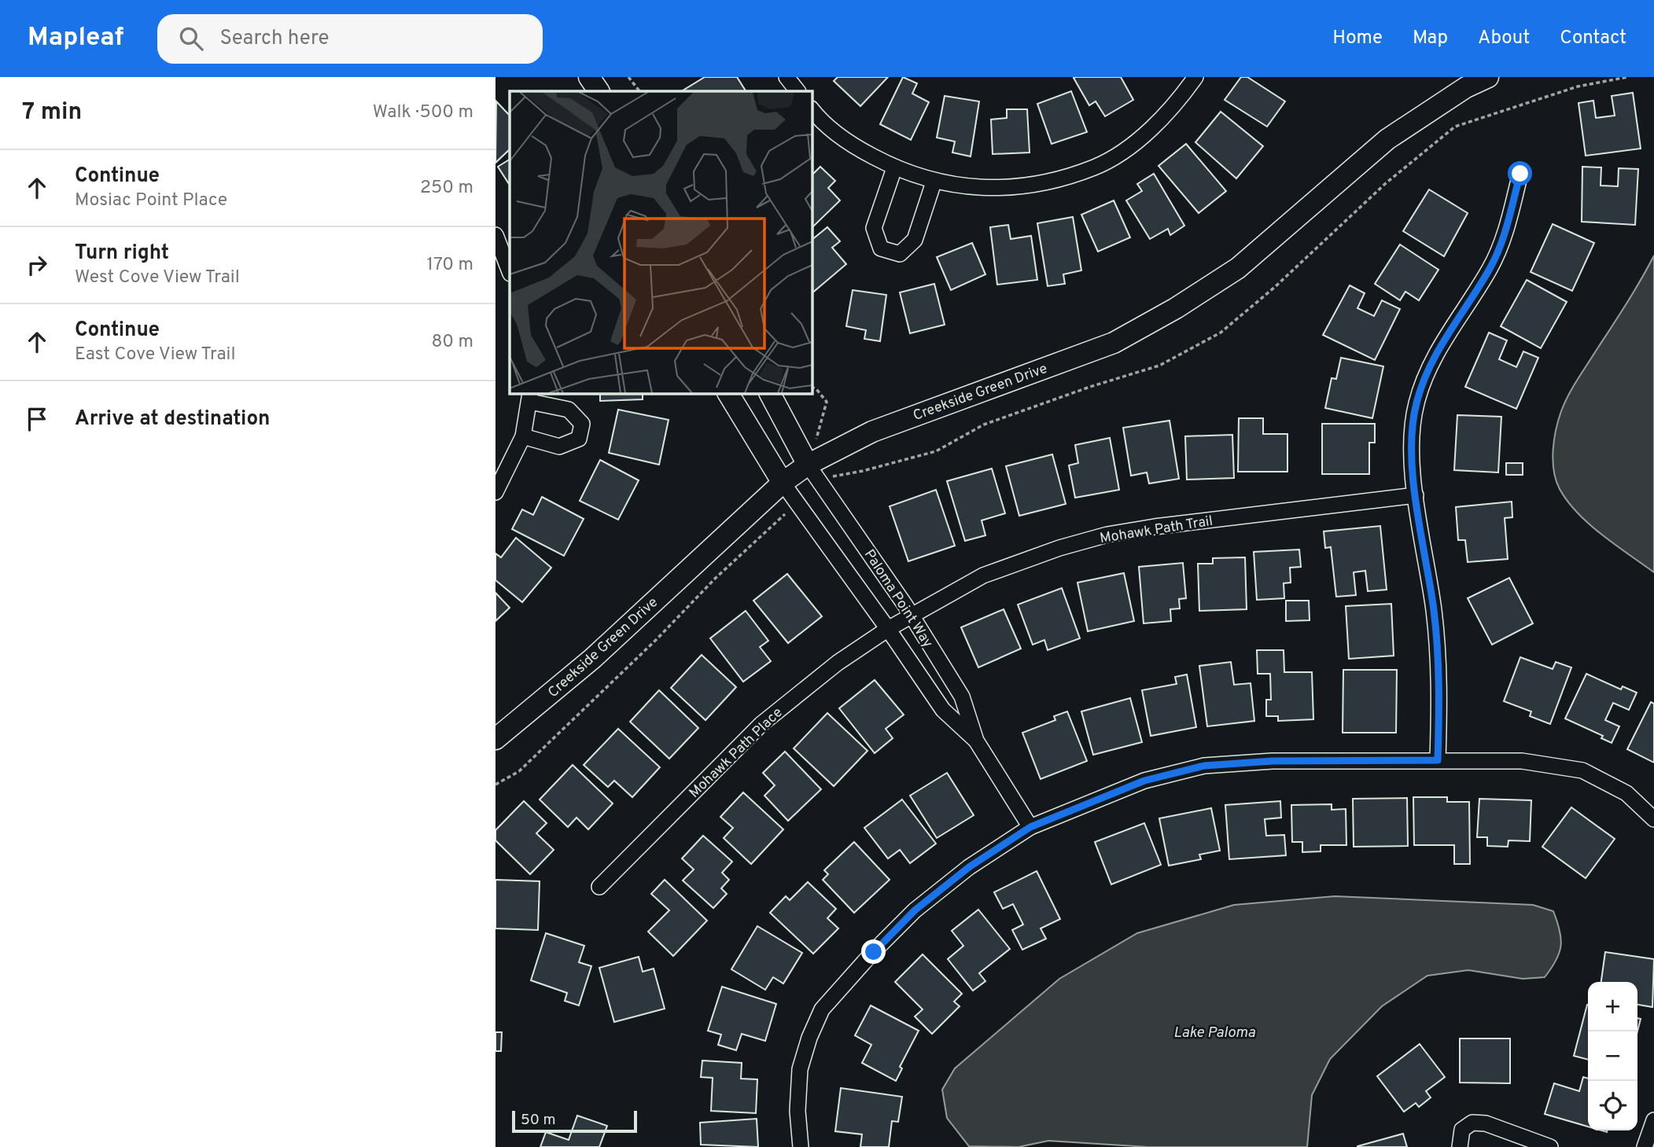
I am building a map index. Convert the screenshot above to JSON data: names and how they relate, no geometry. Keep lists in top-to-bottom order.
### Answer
{
  "streets": {
    "main road": ["Creekside Green Drive"],
    "street": ["Mohawk Path Trail", "Paloma Point Way", "Mohawk Path Place"]
  },
  "crossings": [
    ["Creekside Green Drive", "Paloma Point Way"],
    ["Mohawk Path Trail", "Paloma Point Way"],
    ["Mohawk Path Trail", "Mohawk Path Place"],
    ["Paloma Point Way", "Mohawk Path Place"]
  ],
  "water": ["Lake Paloma"],
  "scale_bar": "50 m",
  "page": {
    "header": "Mapleaf",
    "search": "Search here",
    "nav": [
      "Home",
      "Map",
      "About",
      "Contact"
    ],
    "heading": ["7 min", "Walk · 500 m"],
    "list": [
      ["Continue", "Mosiac Point Place", "250 m"],
      ["Turn right", "West Cove View Trail", "170 m"],
      ["Continue", "East Cove View Trail", "80 m"],
      "Arrive at destination"
    ],
    "map_buttons": ["+", "−"],
    "scale": "50 m"
  }
}
